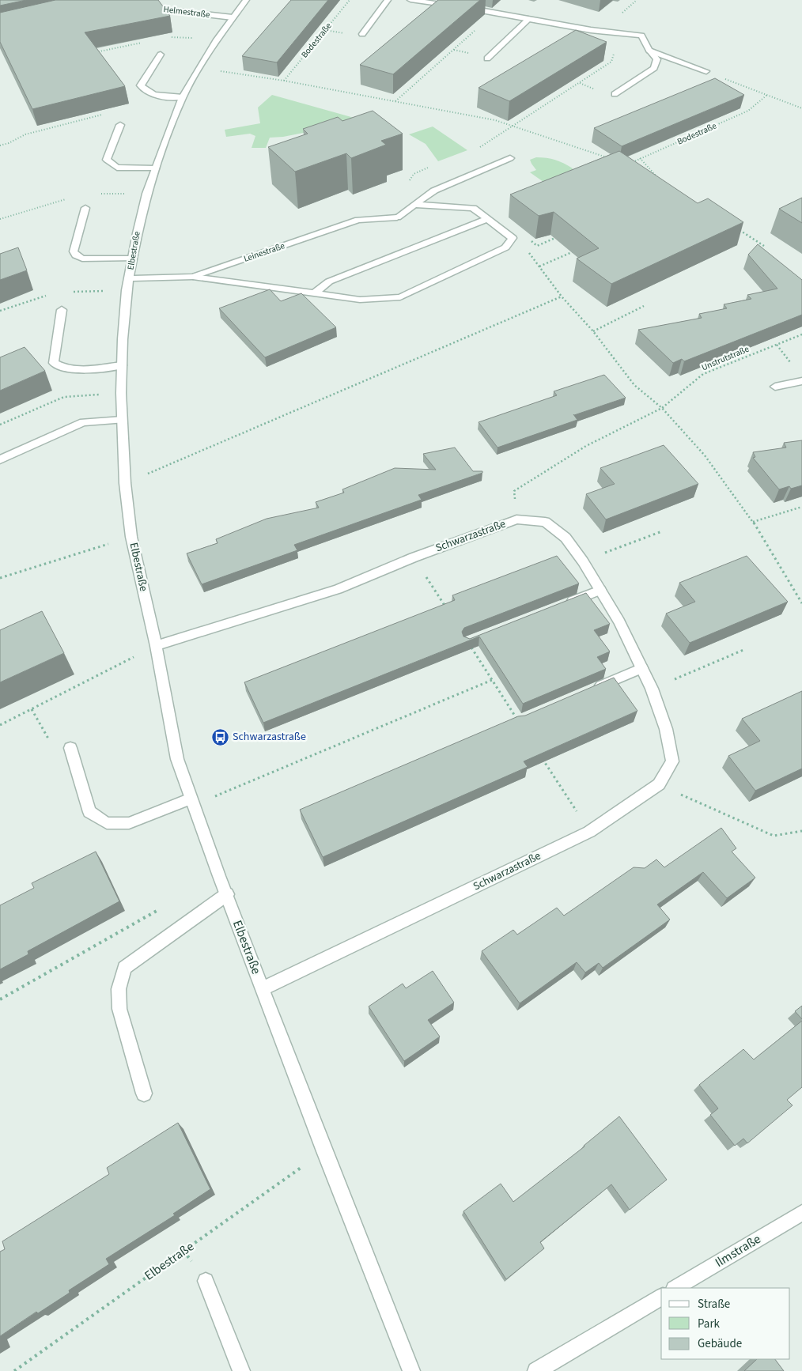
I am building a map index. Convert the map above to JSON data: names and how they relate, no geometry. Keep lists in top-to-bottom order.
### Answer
{
  "streets": {
    "street": [
      "Helmestraße",
      "Elbestraße",
      "Leinestraße",
      "Schwarzastraße",
      "Ilmstraße"
    ],
    "path": ["Bodestraße", "Unstrutstraße"]
  },
  "crossings": [
    ["Helmestraße", "Elbestraße"],
    ["Elbestraße", "Leinestraße"],
    ["Elbestraße", "Schwarzastraße"],
    ["Unstrutstraße", "Schwarzastraße"]
  ],
  "places": {
    "bus stop": ["Schwarzastraße"]
  },
  "legend": ["Straße", "Park", "Gebäude"]
}
